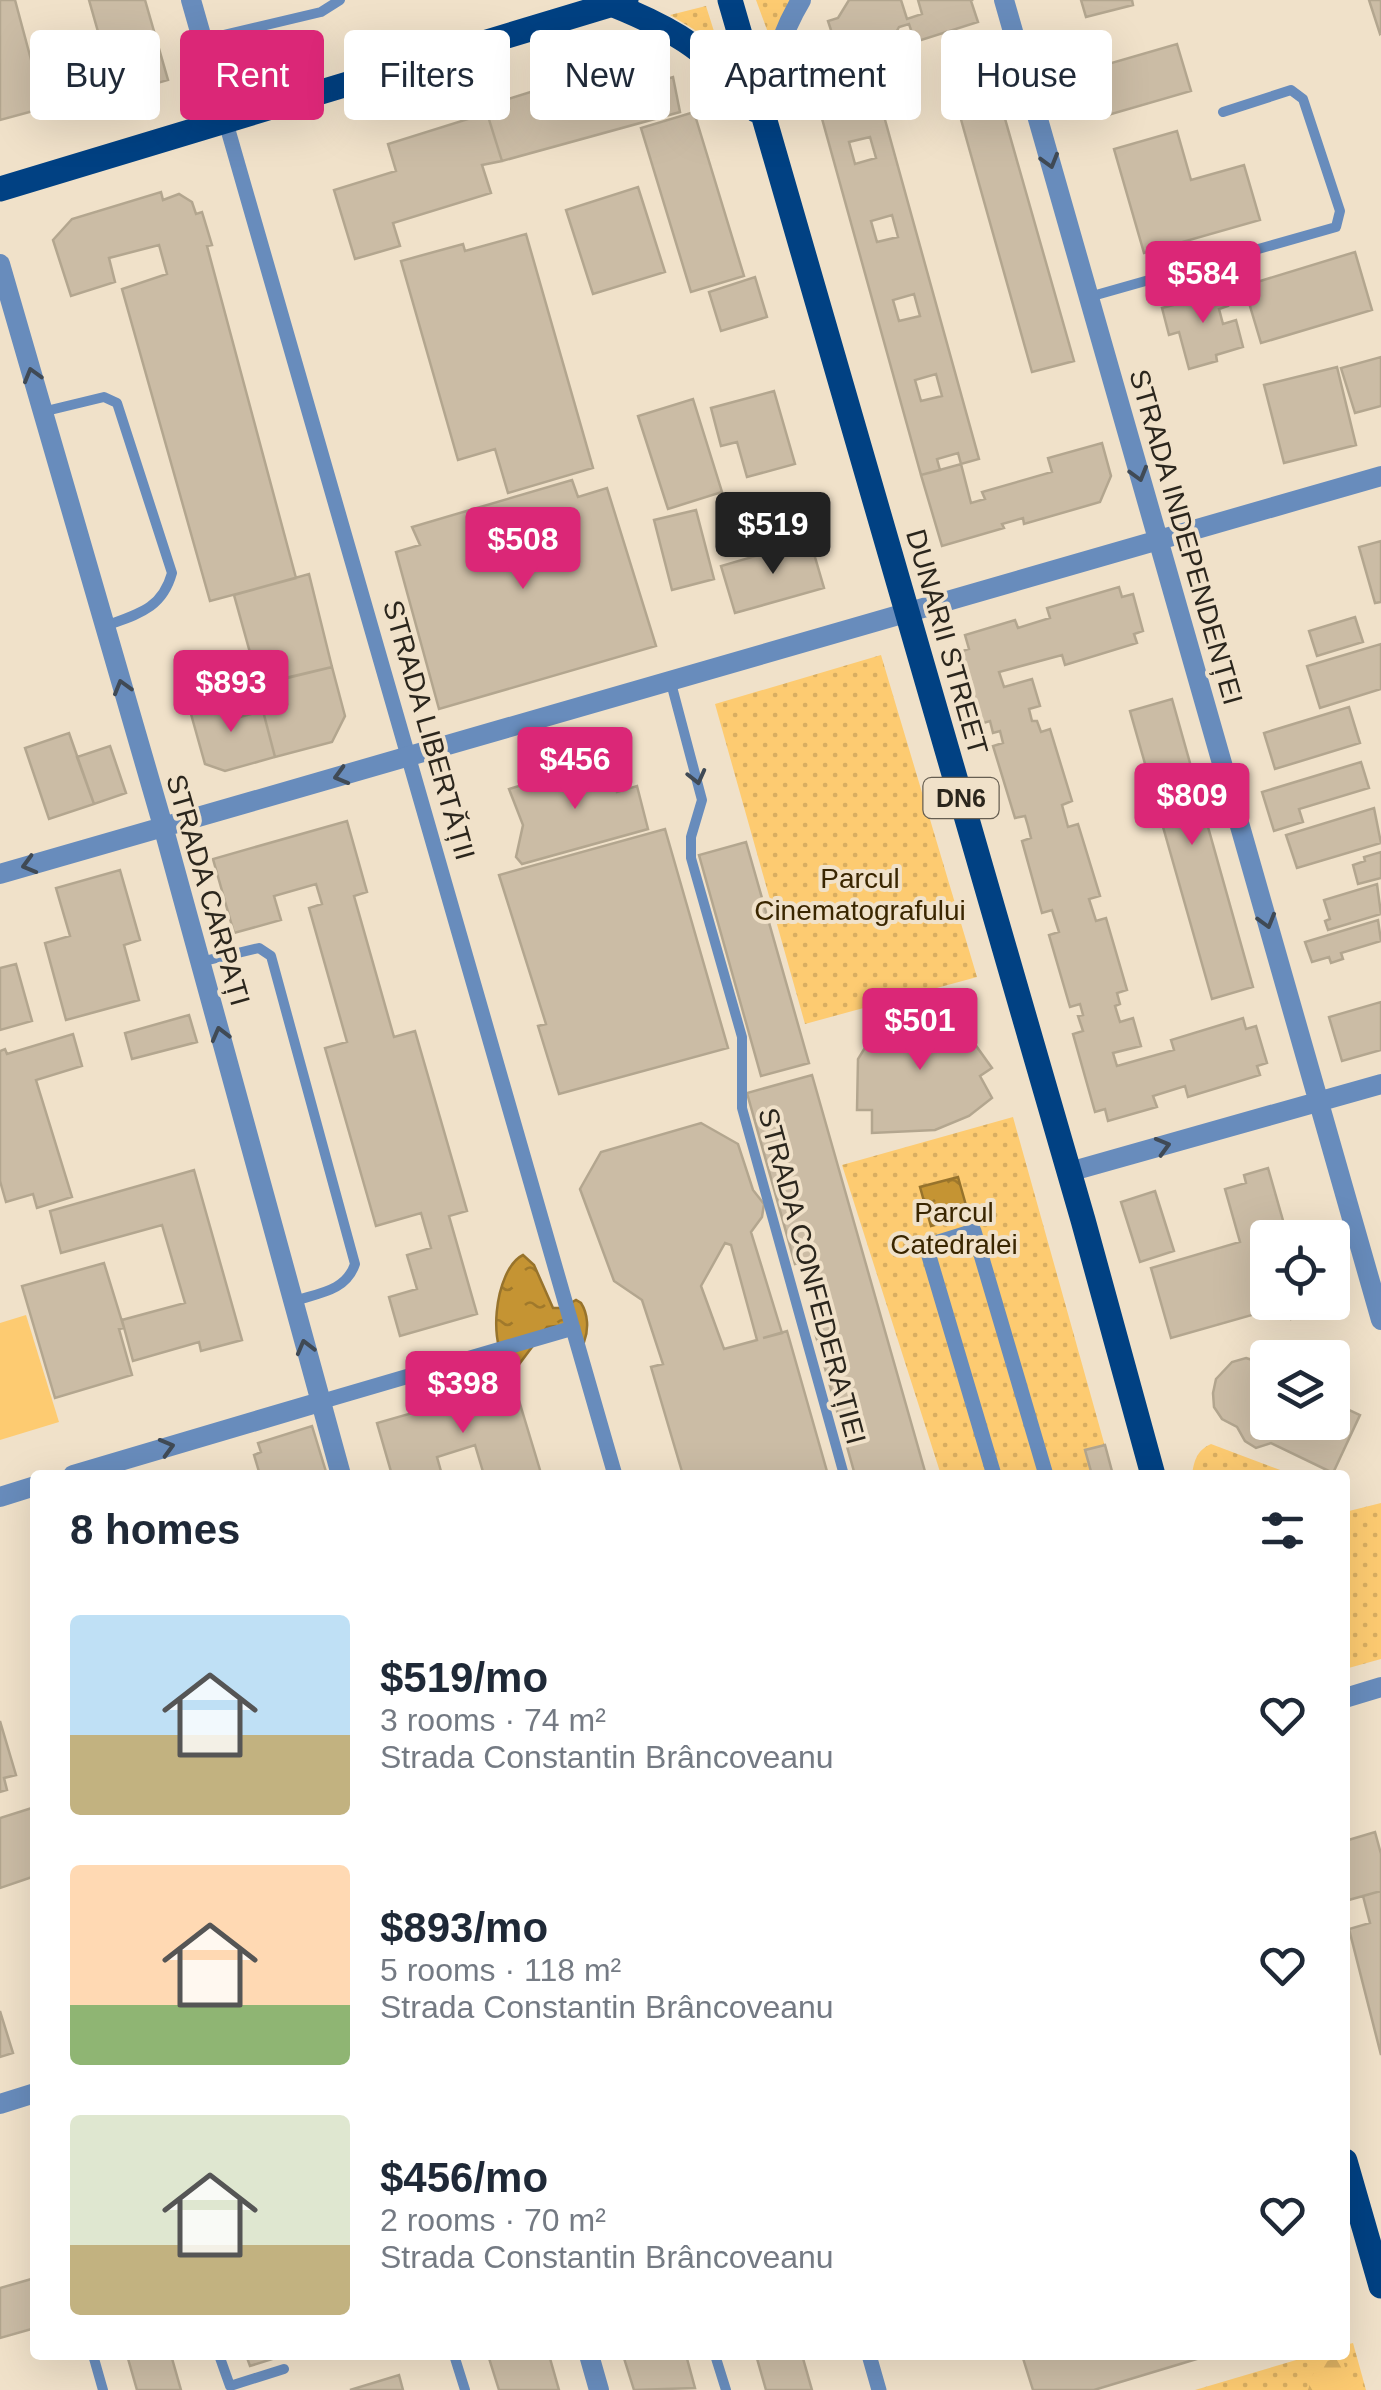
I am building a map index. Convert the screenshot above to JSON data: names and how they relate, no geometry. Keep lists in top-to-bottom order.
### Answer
{
  "streets": {
    "main road": ["DUNARII STREET", "DN6"],
    "street": ["STRADA INDEPENDENȚEI", "STRADA LIBERTĂȚII", "STRADA CARPAȚI"],
    "lane": ["STRADA CONFEDERAȚIEI"]
  },
  "crossings": [
    ["DUNARII STREET", "DN6"],
    ["STRADA LIBERTĂȚII", "DN6"]
  ],
  "one_way": ["STRADA INDEPENDENȚEI", "STRADA CARPAȚI", "STRADA CONFEDERAȚIEI"],
  "parks": ["Parcul Cinematografului", "Parcul Catedralei"],
  "page": {
    "chip": [
      "Buy",
      "Rent",
      "Filters",
      "New",
      "Apartment",
      "House"
    ],
    "price": [
      "$584",
      "$519",
      "$508",
      "$893",
      "$456",
      "$809",
      "$501",
      "$398"
    ],
    "heading": "8 homes",
    "list": [
      {
        "name": "$519/mo",
        "note": "3 rooms · 74 m² · Strada Constantin Brâncoveanu"
      },
      {
        "name": "$893/mo",
        "note": "5 rooms · 118 m² · Strada Constantin Brâncoveanu"
      },
      {
        "name": "$456/mo",
        "note": "2 rooms · 70 m² · Strada Constantin Brâncoveanu"
      }
    ]
  }
}
